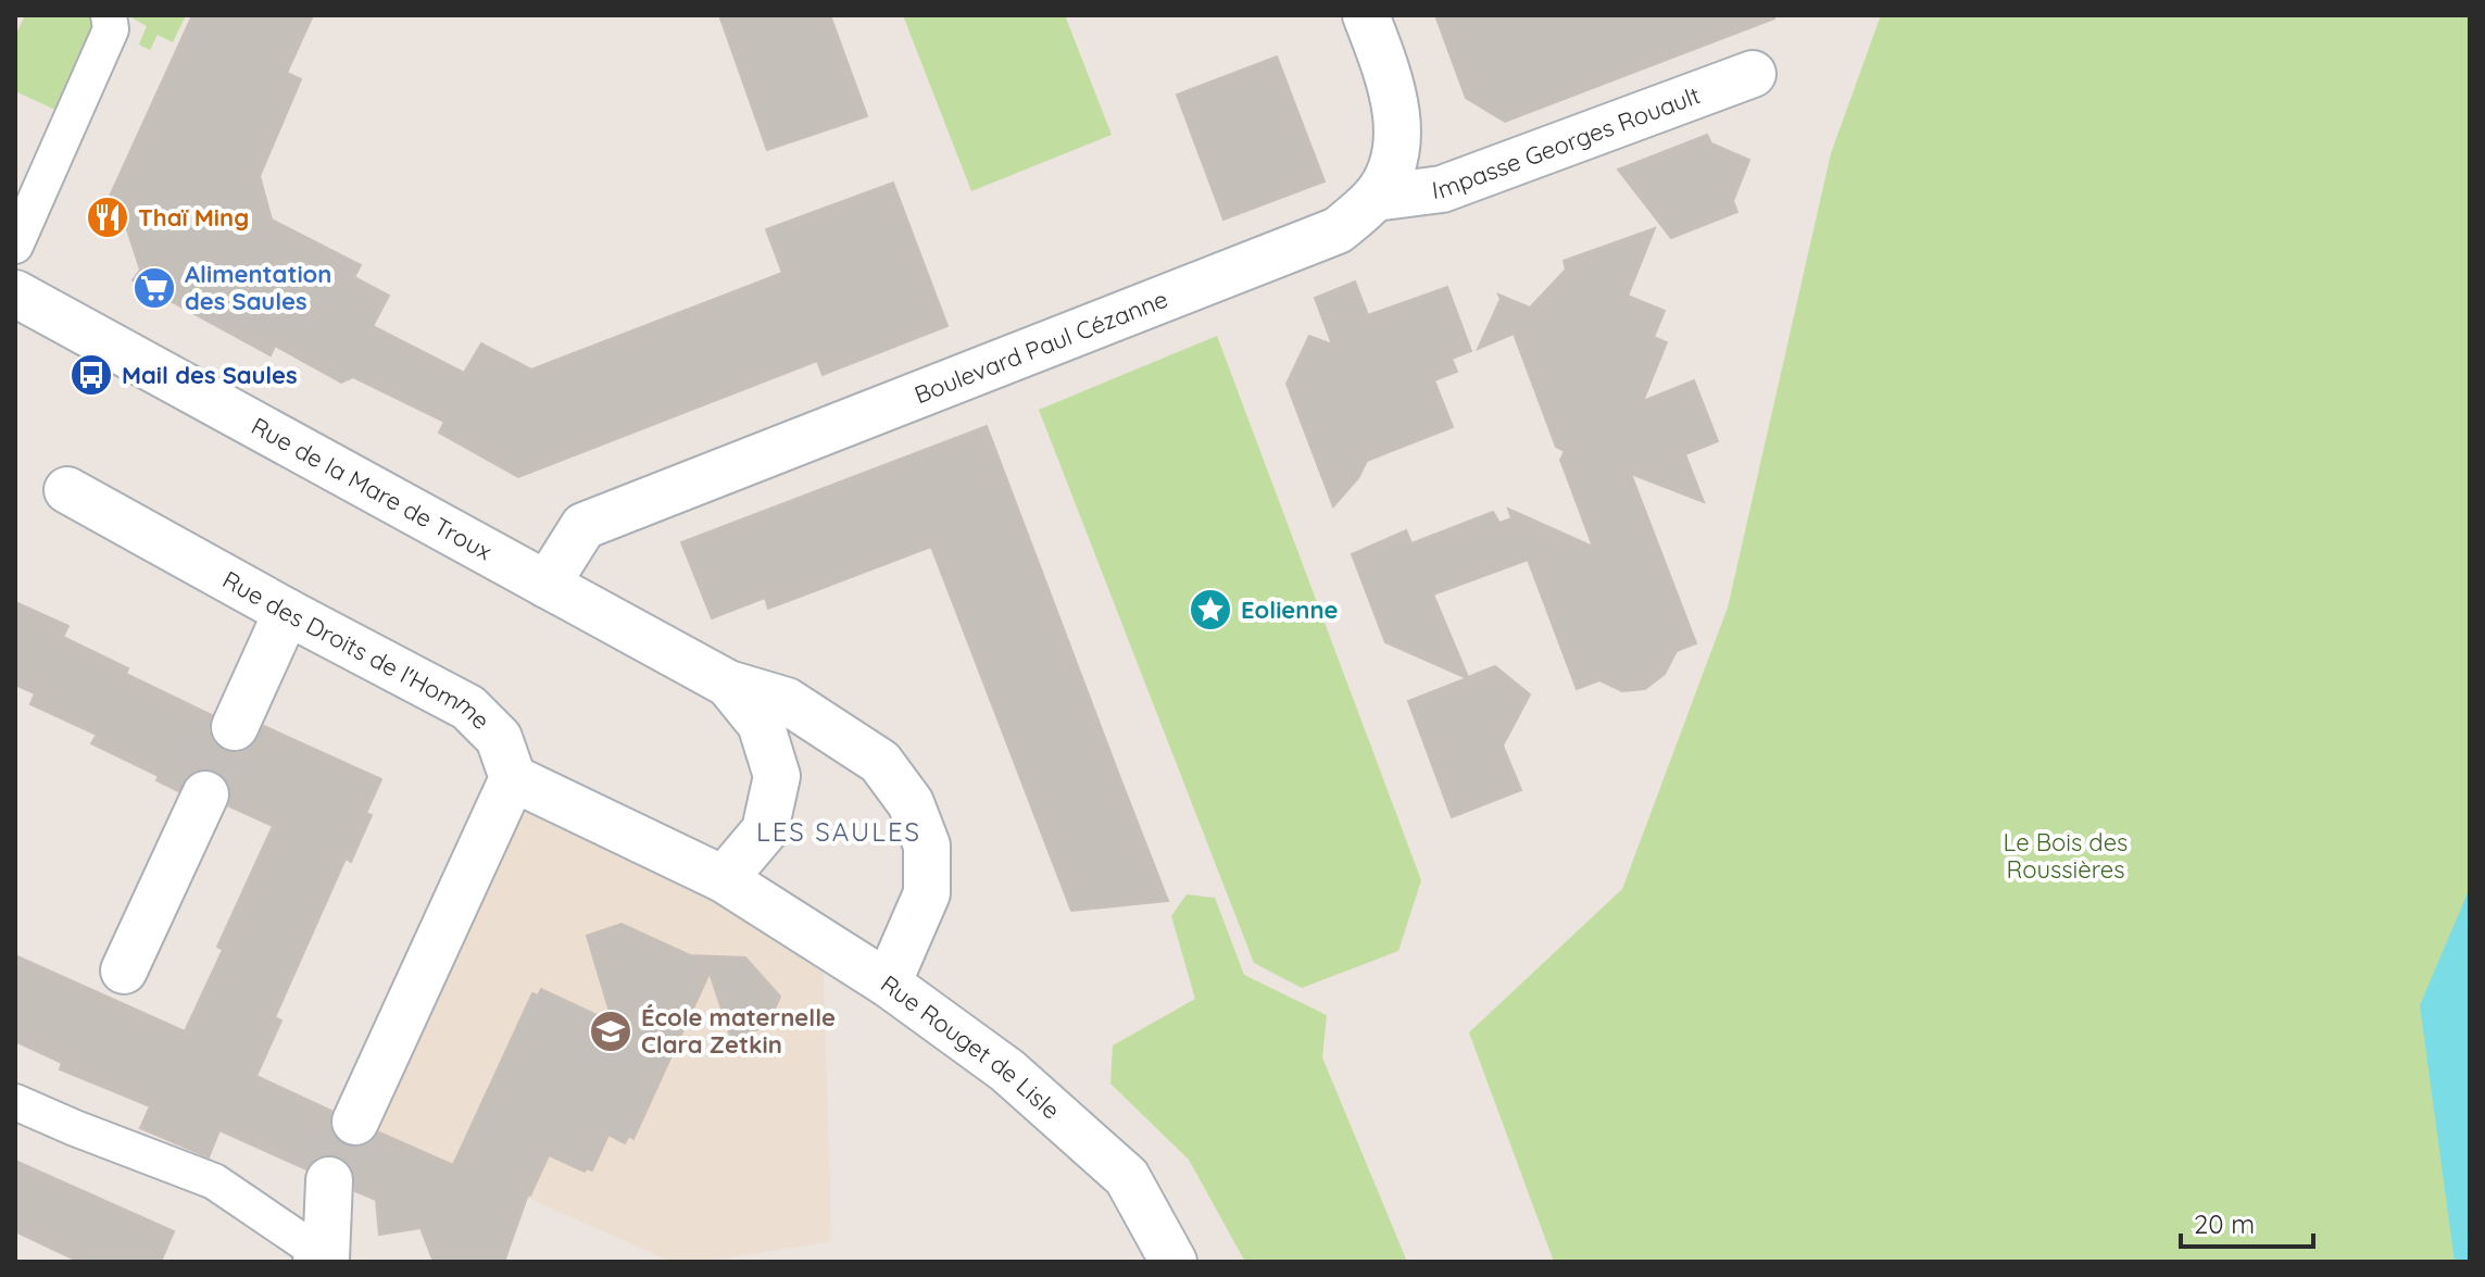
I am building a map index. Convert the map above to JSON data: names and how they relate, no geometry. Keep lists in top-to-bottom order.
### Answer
{
  "streets": {
    "street": [
      "Impasse Georges Rouault",
      "Boulevard Paul Cézanne",
      "Rue de la Mare de Troux",
      "Rue des Droits de l'Homme",
      "Rue Rouget de Lisle"
    ]
  },
  "crossings": [
    ["Impasse Georges Rouault", "Boulevard Paul Cézanne"],
    ["Boulevard Paul Cézanne", "Rue de la Mare de Troux"],
    ["Rue de la Mare de Troux", "Rue Rouget de Lisle"],
    ["Rue des Droits de l'Homme", "Rue Rouget de Lisle"]
  ],
  "districts": ["LES SAULES"],
  "parks": ["Le Bois des Roussières"],
  "places": {
    "restaurant": ["Thaï Ming"],
    "supermarket": ["Alimentation des Saules"],
    "bus stop": ["Mail des Saules"],
    "place": ["Eolienne"],
    "school or university": ["École maternelle Clara Zetkin"]
  },
  "scale_bar": "20 m"
}
